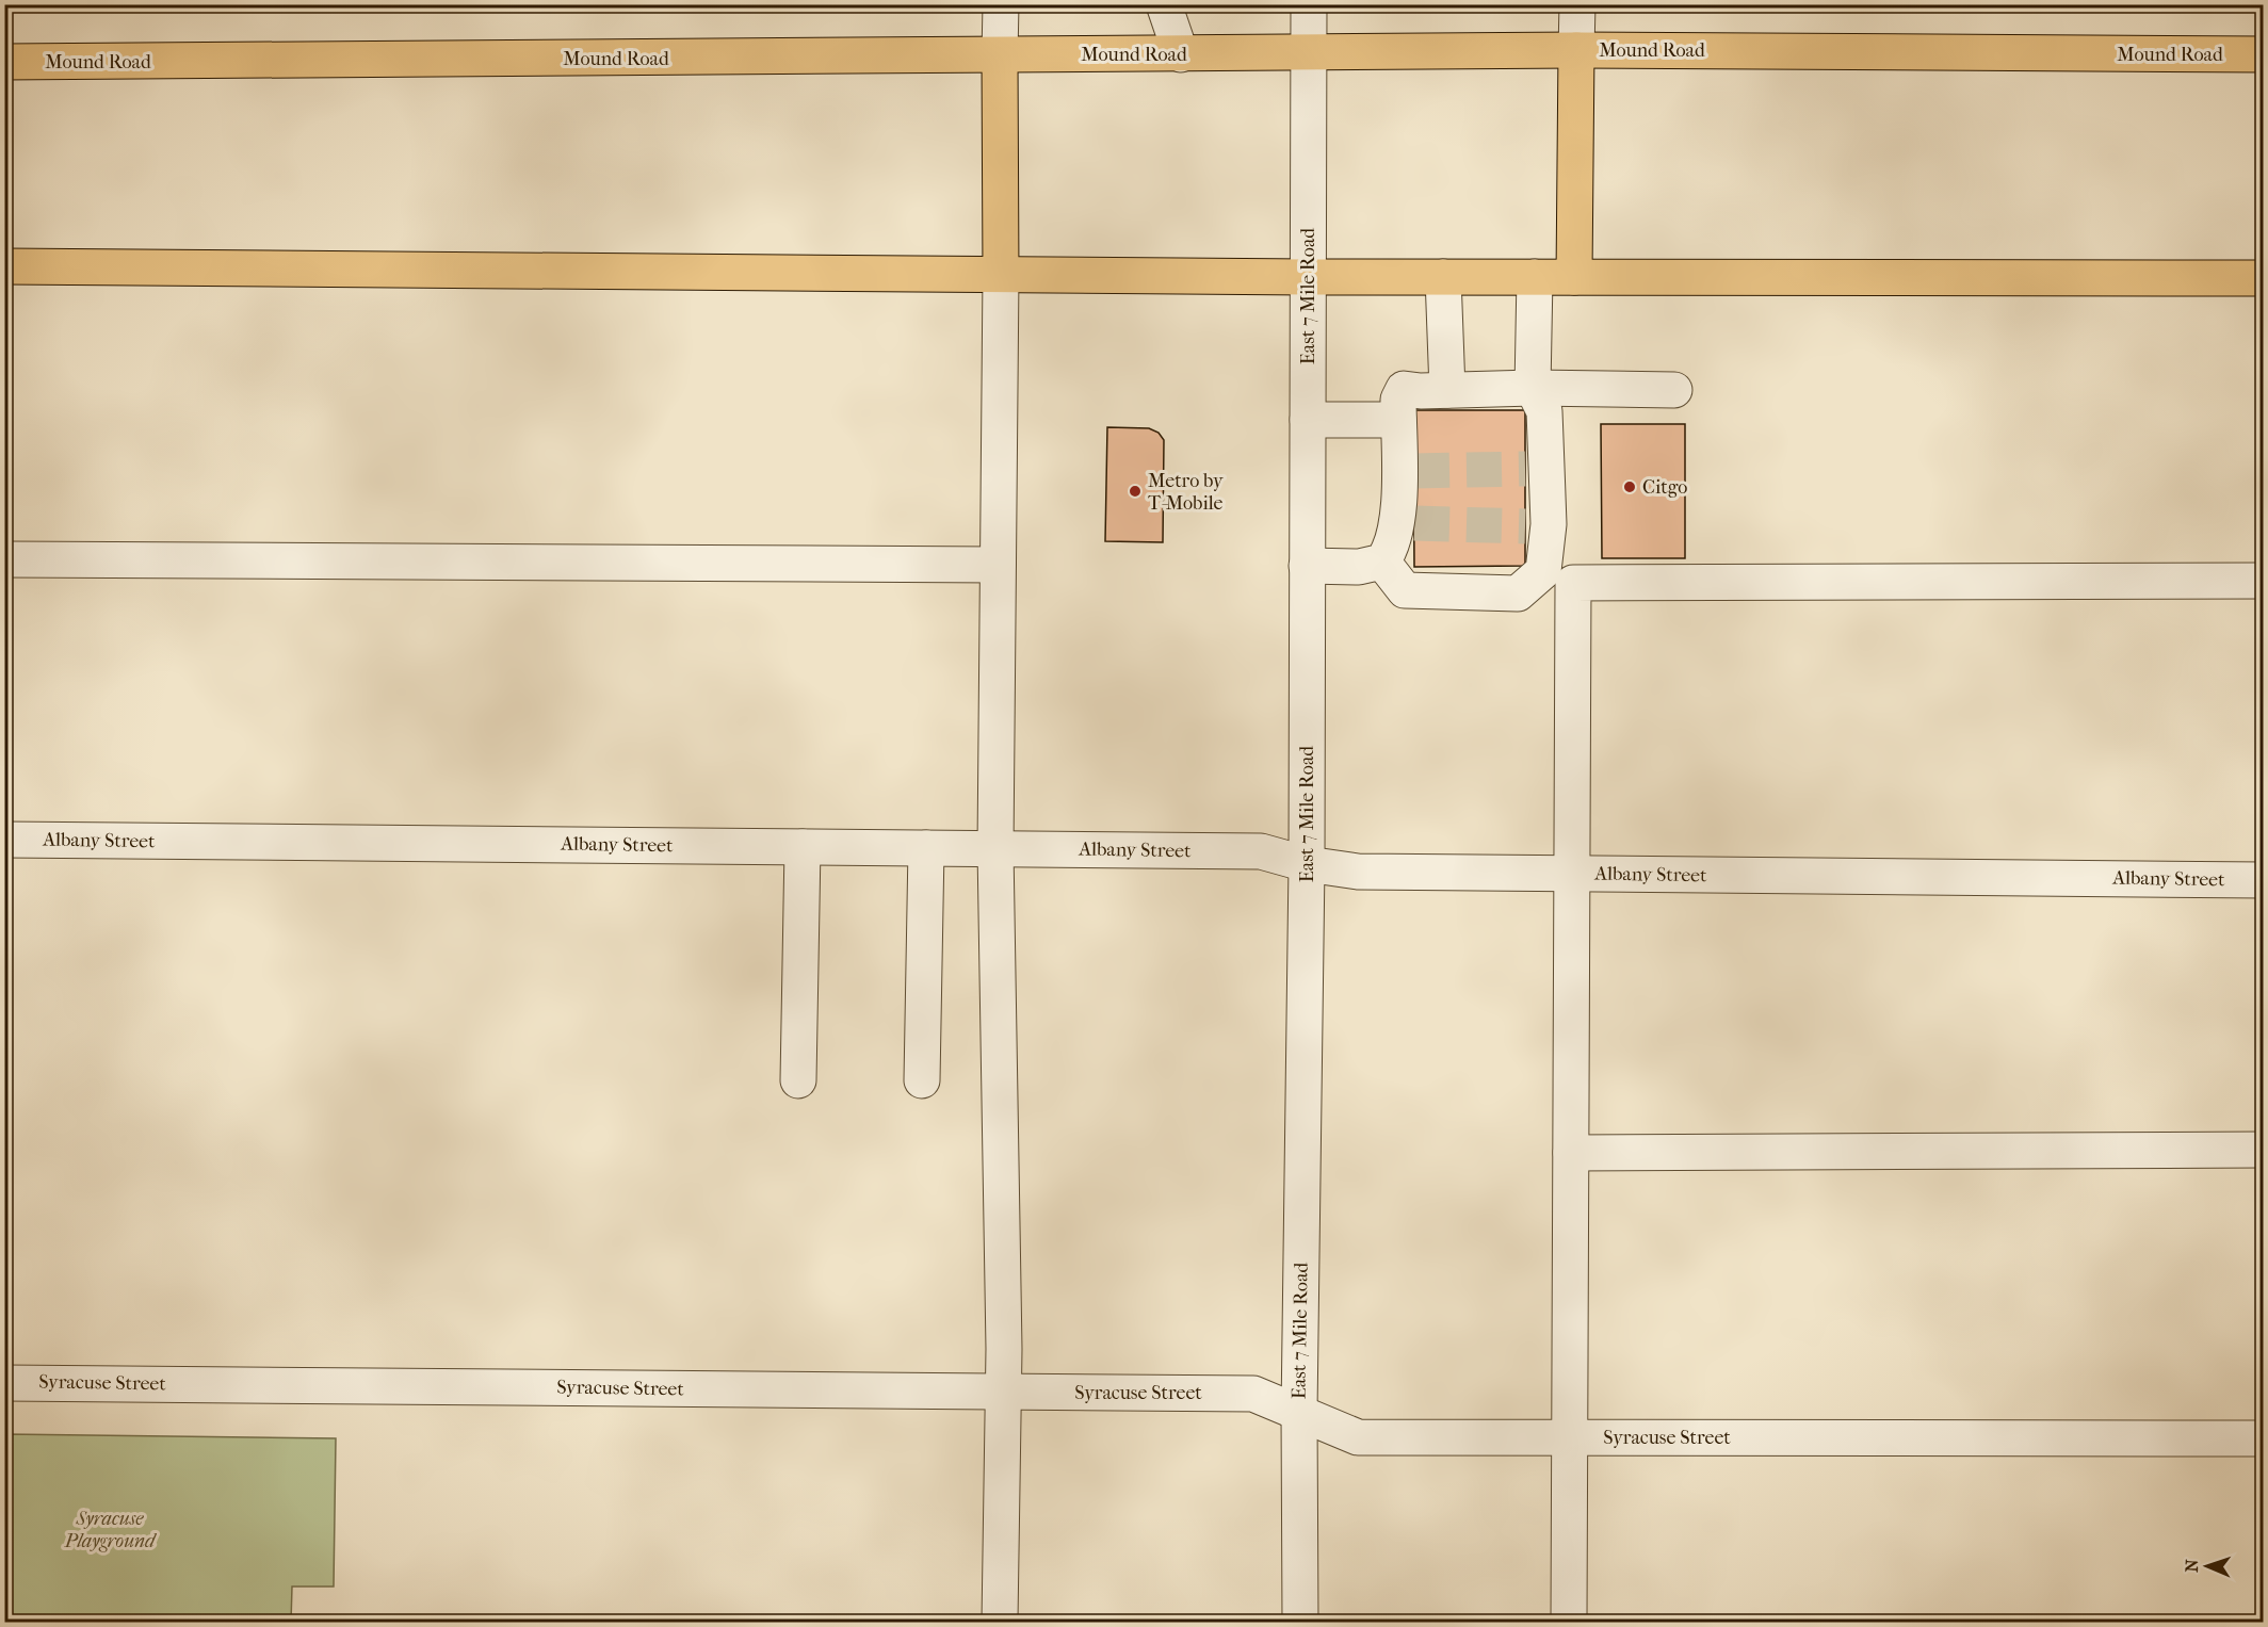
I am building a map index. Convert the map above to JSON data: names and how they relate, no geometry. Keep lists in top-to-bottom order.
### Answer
{
  "streets": {
    "main road": ["Mound Road"],
    "street": ["East 7 Mile Road", "Albany Street", "Syracuse Street"]
  },
  "crossings": [
    ["Mound Road", "East 7 Mile Road"],
    ["East 7 Mile Road", "Albany Street"],
    ["East 7 Mile Road", "Syracuse Street"]
  ],
  "parks": ["Syracuse Playground"],
  "places": ["Citgo", "Metro by T-Mobile"],
  "north": "left"
}
